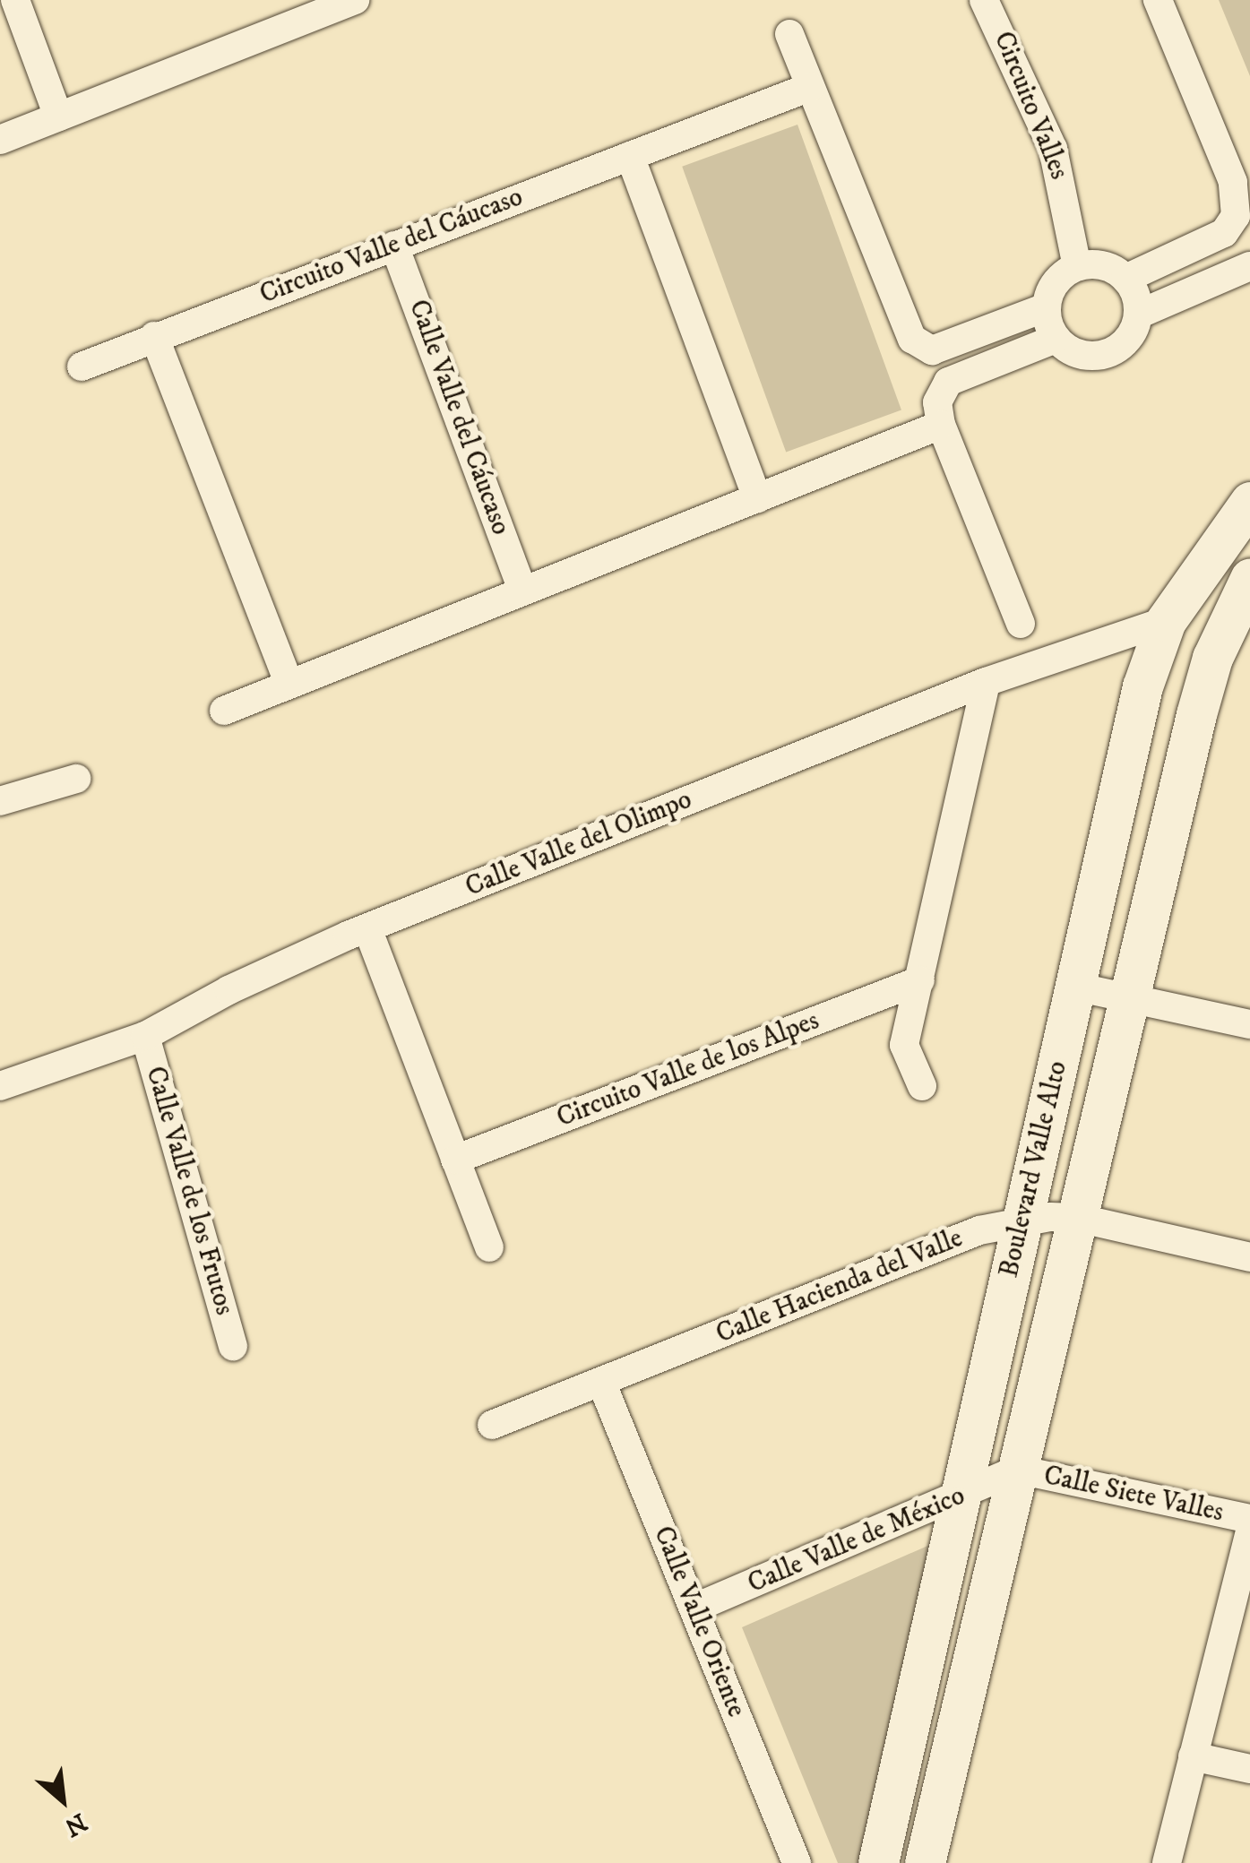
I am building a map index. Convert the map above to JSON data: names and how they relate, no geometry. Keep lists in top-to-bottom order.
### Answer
{
  "streets": {
    "street": [
      "Circuito Valles",
      "Circuito Valle del Cáucaso",
      "Calle Valle del Cáucaso",
      "Calle Valle del Olimpo",
      "Circuito Valle de los Alpes",
      "Boulevard Valle Alto",
      "Calle Valle de los Frutos",
      "Calle Hacienda del Valle",
      "Calle Siete Valles",
      "Calle Valle de México",
      "Calle Valle Oriente"
    ]
  },
  "crossings": [
    ["Circuito Valle del Cáucaso", "Calle Valle del Cáucaso"],
    ["Calle Valle del Olimpo", "Boulevard Valle Alto"],
    ["Calle Valle del Olimpo", "Calle Valle de los Frutos"],
    ["Boulevard Valle Alto", "Calle Hacienda del Valle"],
    ["Boulevard Valle Alto", "Calle Siete Valles"],
    ["Boulevard Valle Alto", "Calle Valle de México"],
    ["Calle Hacienda del Valle", "Calle Valle Oriente"],
    ["Calle Siete Valles", "Calle Valle de México"],
    ["Calle Valle de México", "Calle Valle Oriente"]
  ],
  "north": "bottom right"
}
